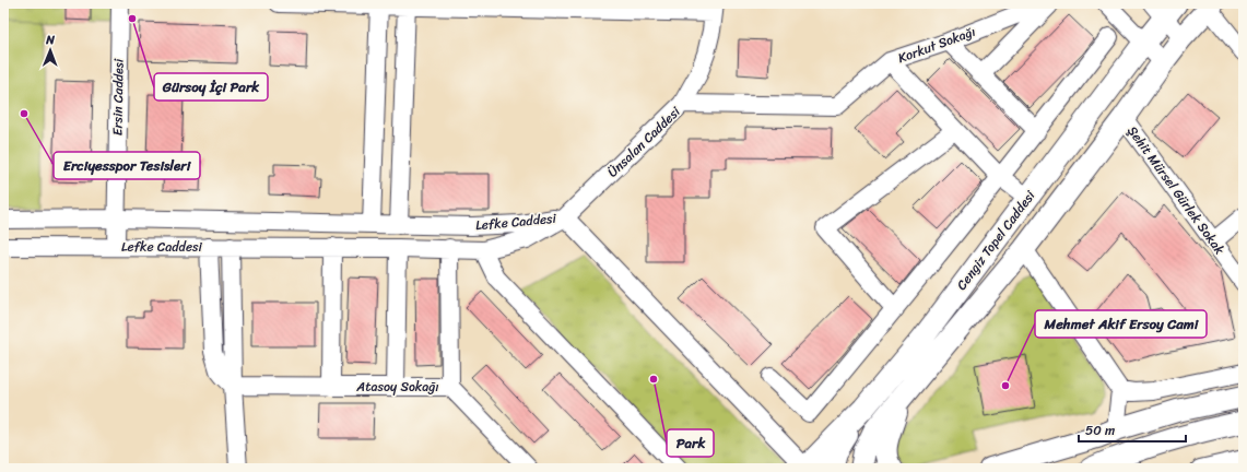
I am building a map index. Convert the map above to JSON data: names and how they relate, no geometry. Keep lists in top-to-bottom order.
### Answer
{
  "streets": {
    "main road": ["Cengiz Topel Caddesi"],
    "street": [
      "Korkut Sokağı",
      "Ersin Caddesi",
      "Ünsalan Caddesi",
      "Şehit Mürsel Gürlek Sokak",
      "Lefke Caddesi",
      "Atasoy Sokağı"
    ]
  },
  "crossings": [
    ["Korkut Sokağı", "Ünsalan Caddesi"],
    ["Ersin Caddesi", "Lefke Caddesi"],
    ["Ünsalan Caddesi", "Lefke Caddesi"],
    ["Şehit Mürsel Gürlek Sokak", "Cengiz Topel Caddesi"]
  ],
  "places": [
    "Gürsoy İçi Park",
    "Erciyesspor Tesisleri",
    "Park",
    "Mehmet Akif Ersoy Cami"
  ],
  "scale_bar": "50 m",
  "north": "top"
}
